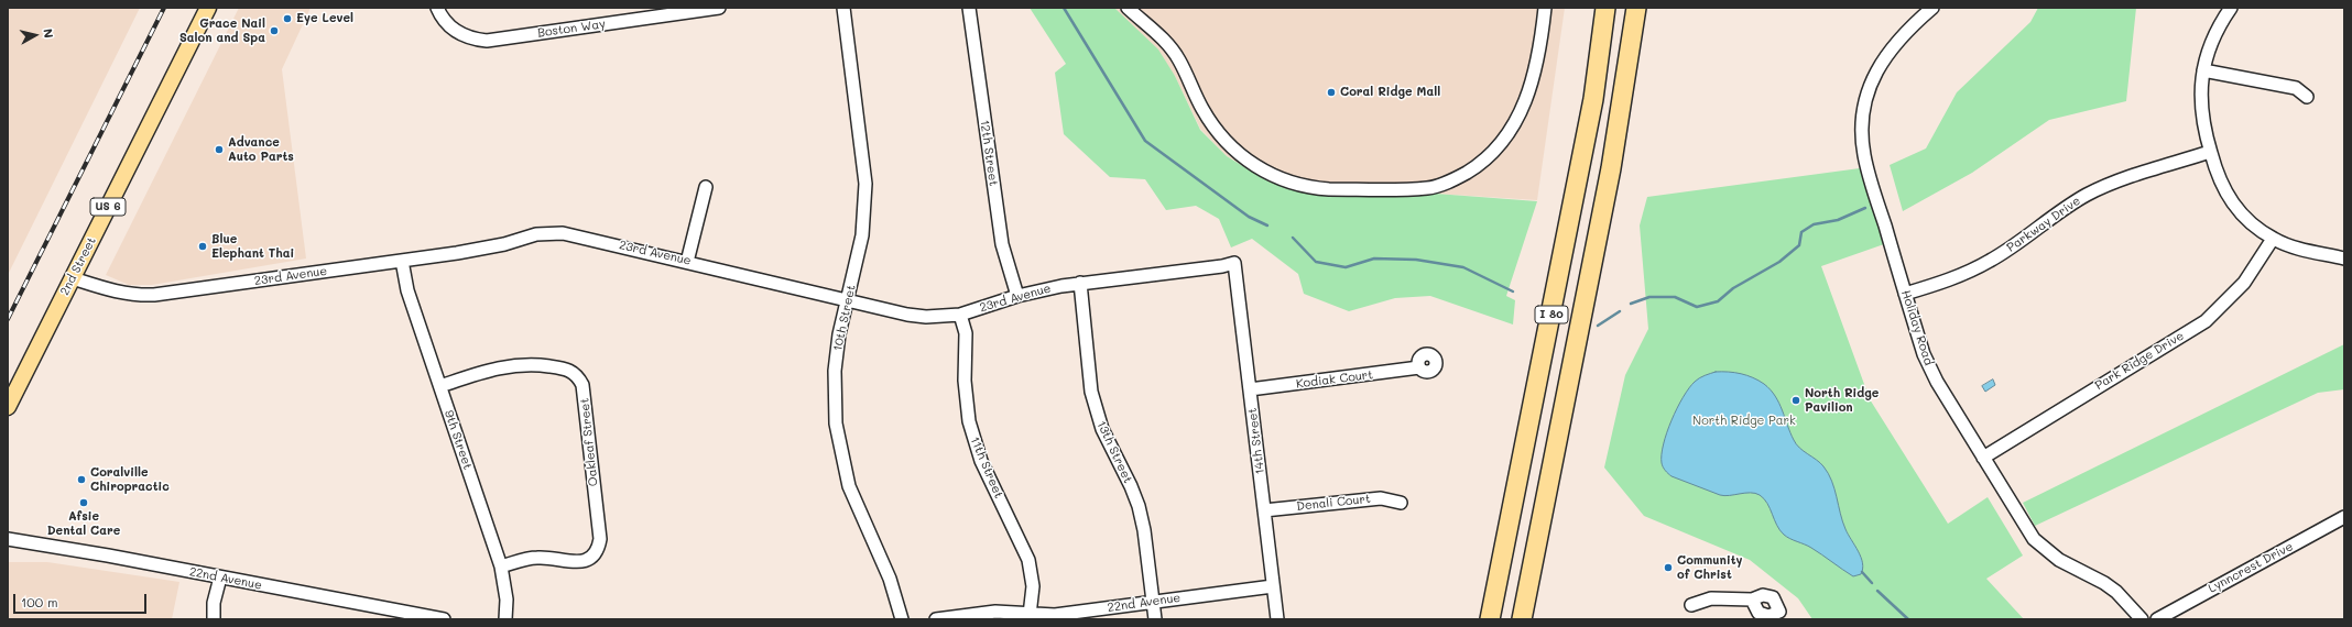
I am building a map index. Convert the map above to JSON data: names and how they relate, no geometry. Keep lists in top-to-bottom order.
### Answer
{
  "streets": {
    "highway": ["I 80"],
    "main road": ["US 6", "2nd Street"],
    "street": [
      "Boston Way",
      "12th Street",
      "Parkway Drive",
      "23rd Avenue",
      "10th Street",
      "Holiday Road",
      "Park Ridge Drive",
      "Kodiak Court",
      "9th Street",
      "14th Street",
      "Oakleaf Street",
      "13th Street",
      "11th Street",
      "Denali Court",
      "Lynncrest Drive",
      "22nd Avenue"
    ]
  },
  "crossings": [
    ["12th Street", "23rd Avenue"],
    ["Parkway Drive", "Holiday Road"],
    ["23rd Avenue", "2nd Street"],
    ["23rd Avenue", "10th Street"],
    ["23rd Avenue", "9th Street"],
    ["23rd Avenue", "14th Street"],
    ["23rd Avenue", "13th Street"],
    ["23rd Avenue", "11th Street"],
    ["Holiday Road", "Park Ridge Drive"],
    ["Kodiak Court", "14th Street"],
    ["9th Street", "Oakleaf Street"],
    ["14th Street", "Denali Court"],
    ["14th Street", "22nd Avenue"],
    ["13th Street", "22nd Avenue"],
    ["11th Street", "22nd Avenue"]
  ],
  "parks": ["North Ridge Park"],
  "places": [
    "Eye Level",
    "Grace Nail Salon and Spa",
    "Coral Ridge Mall",
    "Advance Auto Parts",
    "Blue Elephant Thai",
    "North Ridge Pavilion",
    "Coralville Chiropractic",
    "Afsie Dental Care",
    "Community of Christ"
  ],
  "scale_bar": "100 m",
  "north": "right"
}
